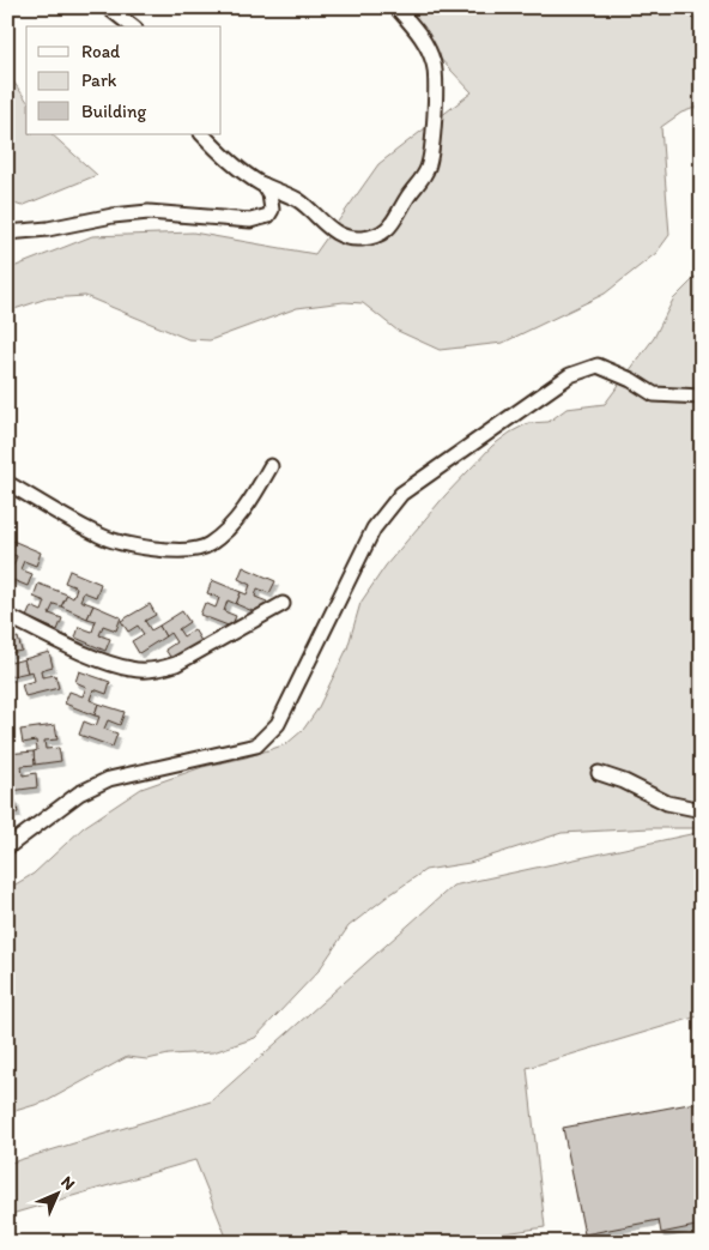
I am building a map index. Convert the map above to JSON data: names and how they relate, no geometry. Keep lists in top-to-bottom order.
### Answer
{
  "legend": ["Road", "Park", "Building"],
  "north": "top right"
}
